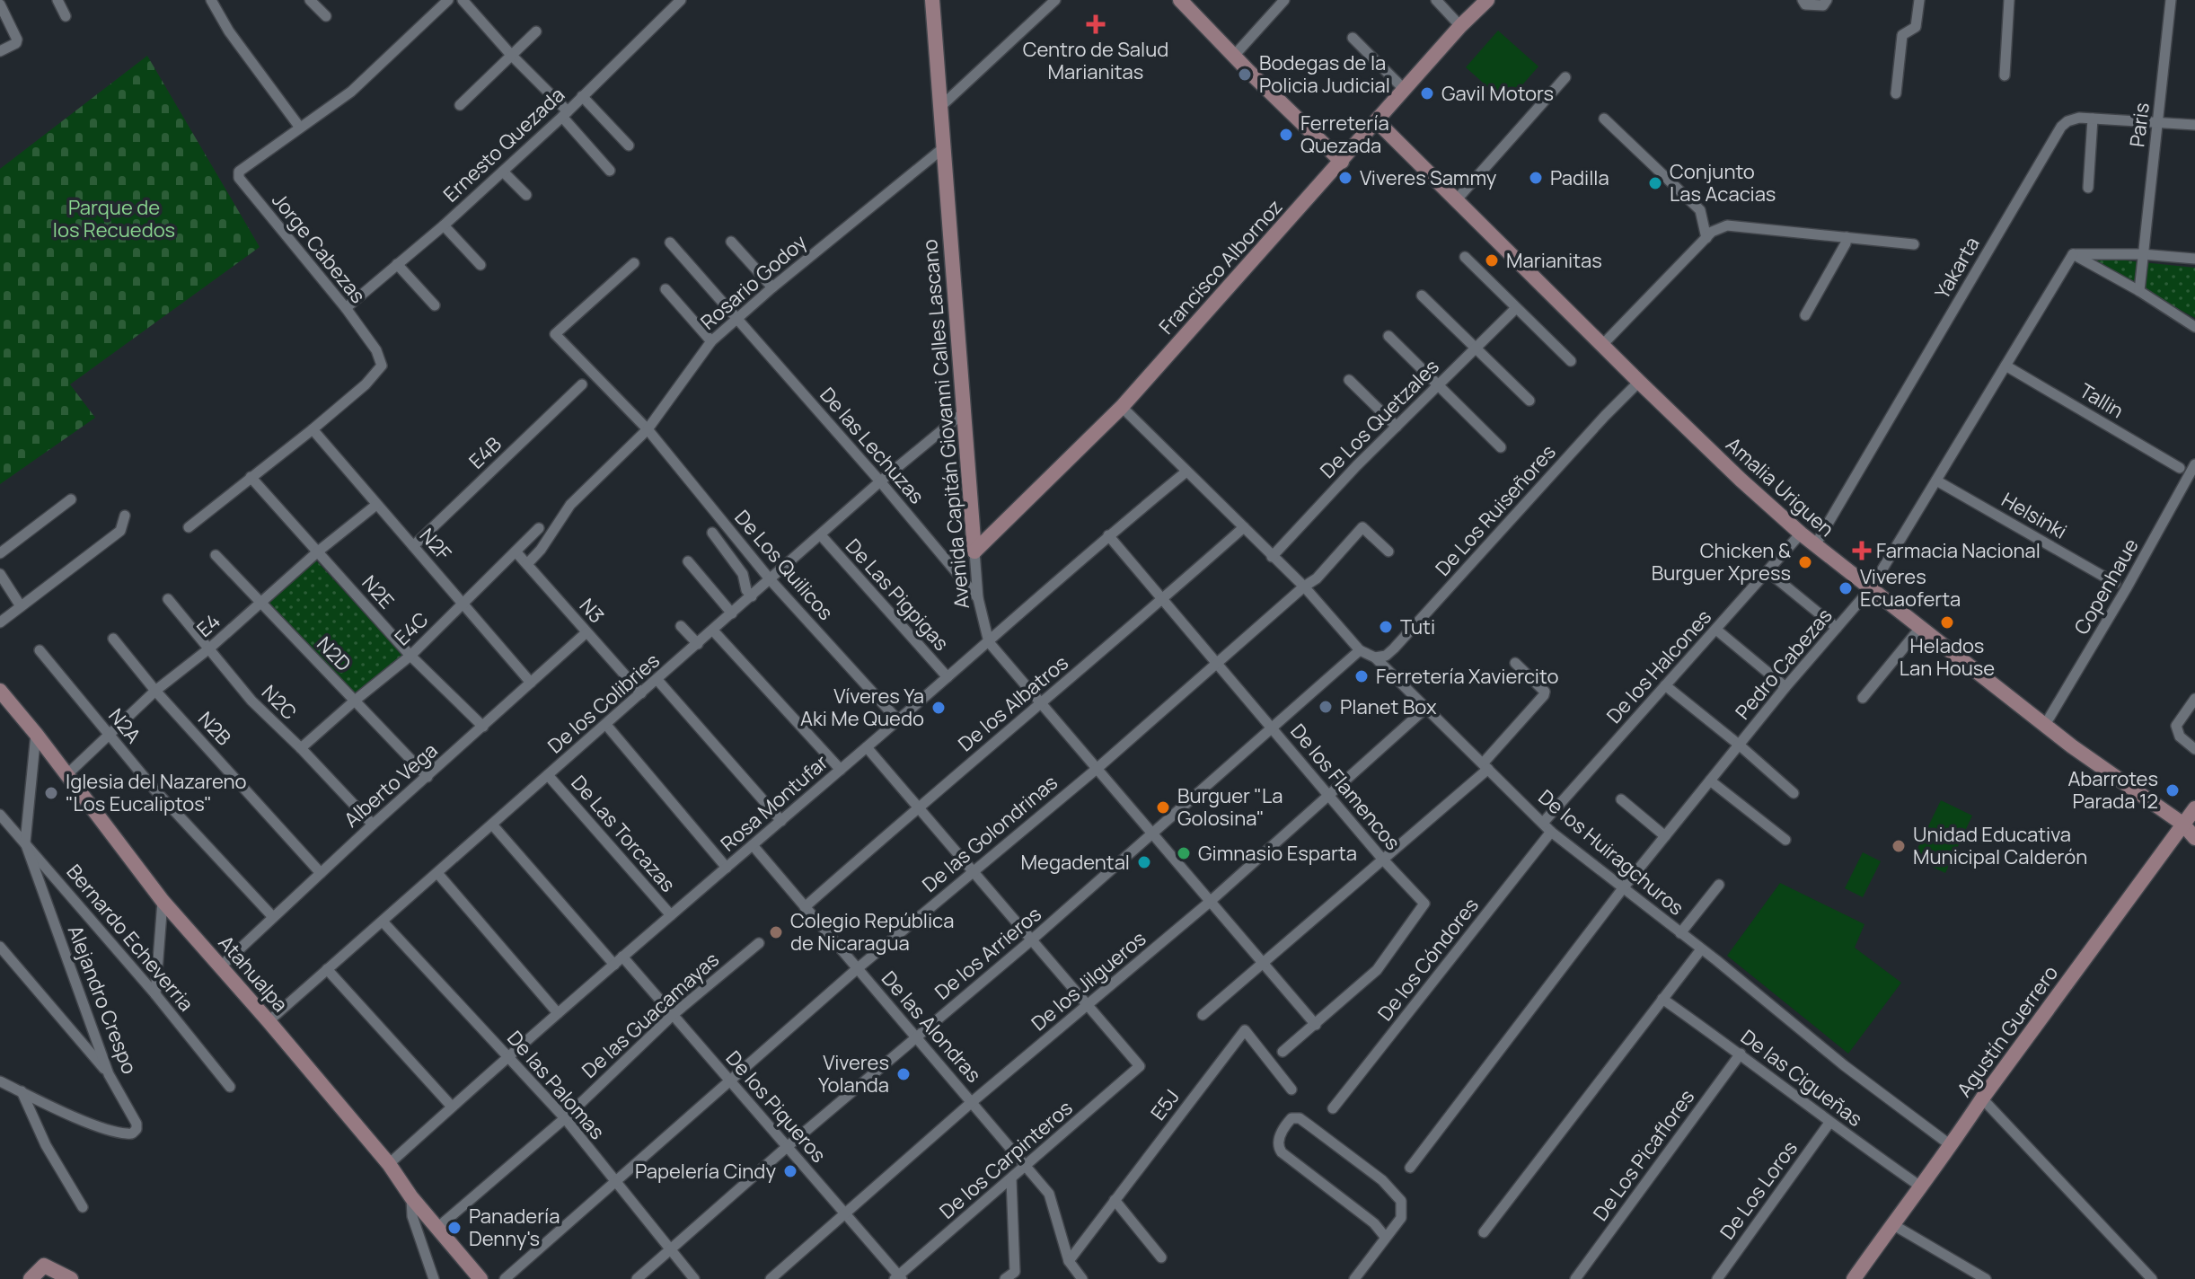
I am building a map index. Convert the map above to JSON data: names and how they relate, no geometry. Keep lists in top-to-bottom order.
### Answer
{
  "streets": {
    "street": [
      "Paris",
      "Ernesto Quezada",
      "Jorge Cabezas",
      "Francisco Albornoz",
      "Yakarta",
      "Rosario Godoy",
      "Tallin",
      "De Los Quetzales",
      "Avenida Capitán Giovanni Calles Lascano",
      "De las Lechuzas",
      "E4B",
      "Amalia Uriguen",
      "De Los Ruiseñores",
      "Helsinki",
      "N2F",
      "De Los Quilicos",
      "Copenhaue",
      "N2E",
      "De Las Pigpigas",
      "N3",
      "E4",
      "E4C",
      "N2D",
      "Pedro Cabezas",
      "De los Halcones",
      "N2C",
      "De los Colibries",
      "De los Albatros",
      "N2A",
      "N2B",
      "Alberto Vega",
      "De los Flamencos",
      "Rosa Montufar",
      "De Las Torcazas",
      "De las Golondrinas",
      "De los Huiragchuros",
      "Bernardo Echeverria",
      "De los Arrieros",
      "De los Cóndores",
      "Atahualpa",
      "De los Jilgueros",
      "Alejandro Crespo",
      "De las Guacamayas",
      "De las Alondras",
      "Agustín Guerrero",
      "De las Cigueñas",
      "De las Palomas",
      "E5J",
      "De los Piqueros",
      "De Los Picaflores",
      "De los Carpinteros",
      "De Los Loros"
    ]
  },
  "crossings": [
    ["Paris", "Yakarta"],
    ["Ernesto Quezada", "Jorge Cabezas"],
    ["Jorge Cabezas", "N2F"],
    ["Jorge Cabezas", "N2E"],
    ["Francisco Albornoz", "Avenida Capitán Giovanni Calles Lascano"],
    ["Francisco Albornoz", "Amalia Uriguen"],
    ["Francisco Albornoz", "De los Huiragchuros"],
    ["Yakarta", "Amalia Uriguen"],
    ["Rosario Godoy", "Avenida Capitán Giovanni Calles Lascano"],
    ["Rosario Godoy", "De las Lechuzas"],
    ["Rosario Godoy", "De Los Quilicos"],
    ["Rosario Godoy", "N3"],
    ["Tallin", "Pedro Cabezas"],
    ["De Los Quetzales", "De los Huiragchuros"],
    ["Avenida Capitán Giovanni Calles Lascano", "De las Lechuzas"],
    ["Avenida Capitán Giovanni Calles Lascano", "De los Colibries"],
    ["Avenida Capitán Giovanni Calles Lascano", "De los Albatros"],
    ["Avenida Capitán Giovanni Calles Lascano", "De los Flamencos"],
    ["Avenida Capitán Giovanni Calles Lascano", "Rosa Montufar"],
    ["Avenida Capitán Giovanni Calles Lascano", "De las Golondrinas"],
    ["Avenida Capitán Giovanni Calles Lascano", "De los Arrieros"],
    ["Avenida Capitán Giovanni Calles Lascano", "De los Jilgueros"],
    ["De las Lechuzas", "De los Colibries"],
    ["E4B", "N2F"],
    ["Amalia Uriguen", "De Los Ruiseñores"],
    ["Amalia Uriguen", "Copenhaue"],
    ["Amalia Uriguen", "Pedro Cabezas"],
    ["Amalia Uriguen", "De los Halcones"],
    ["Amalia Uriguen", "Agustín Guerrero"],
    ["De Los Ruiseñores", "De los Huiragchuros"],
    ["Helsinki", "Pedro Cabezas"],
    ["N2F", "E4"],
    ["N2F", "E4C"],
    ["N2F", "Alberto Vega"],
    ["De Los Quilicos", "De los Colibries"],
    ["De Los Quilicos", "Rosa Montufar"],
    ["N2E", "E4"],
    ["N2E", "E4C"],
    ["N2E", "Alberto Vega"],
    ["De Las Pigpigas", "De los Colibries"],
    ["De Las Pigpigas", "Rosa Montufar"],
    ["N3", "E4C"],
    ["N3", "De los Colibries"],
    ["N3", "Alberto Vega"],
    ["E4", "N2D"],
    ["E4", "N2C"],
    ["E4", "N2A"],
    ["E4", "N2B"],
    ["E4", "Atahualpa"],
    ["E4C", "N2D"],
    ["E4C", "N2C"],
    ["N2D", "Alberto Vega"],
    ["Pedro Cabezas", "De los Huiragchuros"],
    ["De los Halcones", "De los Huiragchuros"],
    ["N2C", "Alberto Vega"],
    ["De los Colibries", "De Las Torcazas"],
    ["De los Colibries", "Atahualpa"],
    ["De los Colibries", "De las Palomas"],
    ["De los Colibries", "De los Piqueros"],
    ["De los Albatros", "De los Flamencos"],
    ["De los Albatros", "De los Huiragchuros"],
    ["De los Albatros", "De las Alondras"],
    ["N2A", "Alberto Vega"],
    ["N2B", "Alberto Vega"],
    ["Alberto Vega", "Atahualpa"],
    ["De los Flamencos", "Rosa Montufar"],
    ["De los Flamencos", "De las Golondrinas"],
    ["De los Flamencos", "De los Arrieros"],
    ["De los Flamencos", "De los Jilgueros"],
    ["Rosa Montufar", "De Las Torcazas"],
    ["Rosa Montufar", "De los Huiragchuros"],
    ["Rosa Montufar", "Atahualpa"],
    ["Rosa Montufar", "De las Alondras"],
    ["Rosa Montufar", "De las Palomas"],
    ["Rosa Montufar", "De los Piqueros"],
    ["De las Golondrinas", "De los Huiragchuros"],
    ["De las Golondrinas", "De las Alondras"],
    ["De las Golondrinas", "De las Palomas"],
    ["De las Golondrinas", "De los Piqueros"],
    ["De los Huiragchuros", "De los Arrieros"],
    ["De los Huiragchuros", "De los Cóndores"],
    ["De los Huiragchuros", "De los Jilgueros"],
    ["De los Huiragchuros", "Agustín Guerrero"],
    ["Bernardo Echeverria", "Alejandro Crespo"],
    ["De los Arrieros", "De las Alondras"],
    ["De los Arrieros", "De las Palomas"],
    ["De los Arrieros", "De los Piqueros"],
    ["Atahualpa", "Alejandro Crespo"],
    ["Atahualpa", "De las Guacamayas"],
    ["De los Jilgueros", "De las Alondras"],
    ["De los Jilgueros", "De los Piqueros"],
    ["De los Jilgueros", "De los Carpinteros"],
    ["De las Guacamayas", "De las Palomas"],
    ["De las Guacamayas", "De los Piqueros"],
    ["De las Alondras", "E5J"],
    ["De las Alondras", "De los Carpinteros"],
    ["Agustín Guerrero", "De las Cigueñas"],
    ["De las Cigueñas", "De Los Picaflores"],
    ["De las Cigueñas", "De Los Loros"],
    ["De los Piqueros", "De los Carpinteros"]
  ],
  "parks": ["Parque de los Recuedos"],
  "places": {
    "health": ["Centro de Salud Marianitas", "Farmacia Nacional"],
    "other": [
      "Bodegas de la Policia Judicial",
      "Gavil Motors",
      "Ferretería Quezada",
      "Viveres Sammy",
      "Padilla",
      "Conjunto Las Acacias",
      "Marianitas",
      "Chicken & Burguer Xpress",
      "Viveres Ecuaoferta",
      "Helados Lan House",
      "Tuti",
      "Ferretería Xaviercito",
      "Planet Box",
      "Víveres Ya Aki Me Quedo",
      "Abarrotes Parada 12",
      "Iglesia del Nazareno \"Los Eucaliptos\"",
      "Burguer \"La Golosina\"",
      "Unidad Educativa Municipal Calderón",
      "Gimnasio Esparta",
      "Megadental",
      "Colegio República de Nicaragua",
      "Viveres Yolanda",
      "Papelería Cindy",
      "Panadería Denny's"
    ]
  }
}
